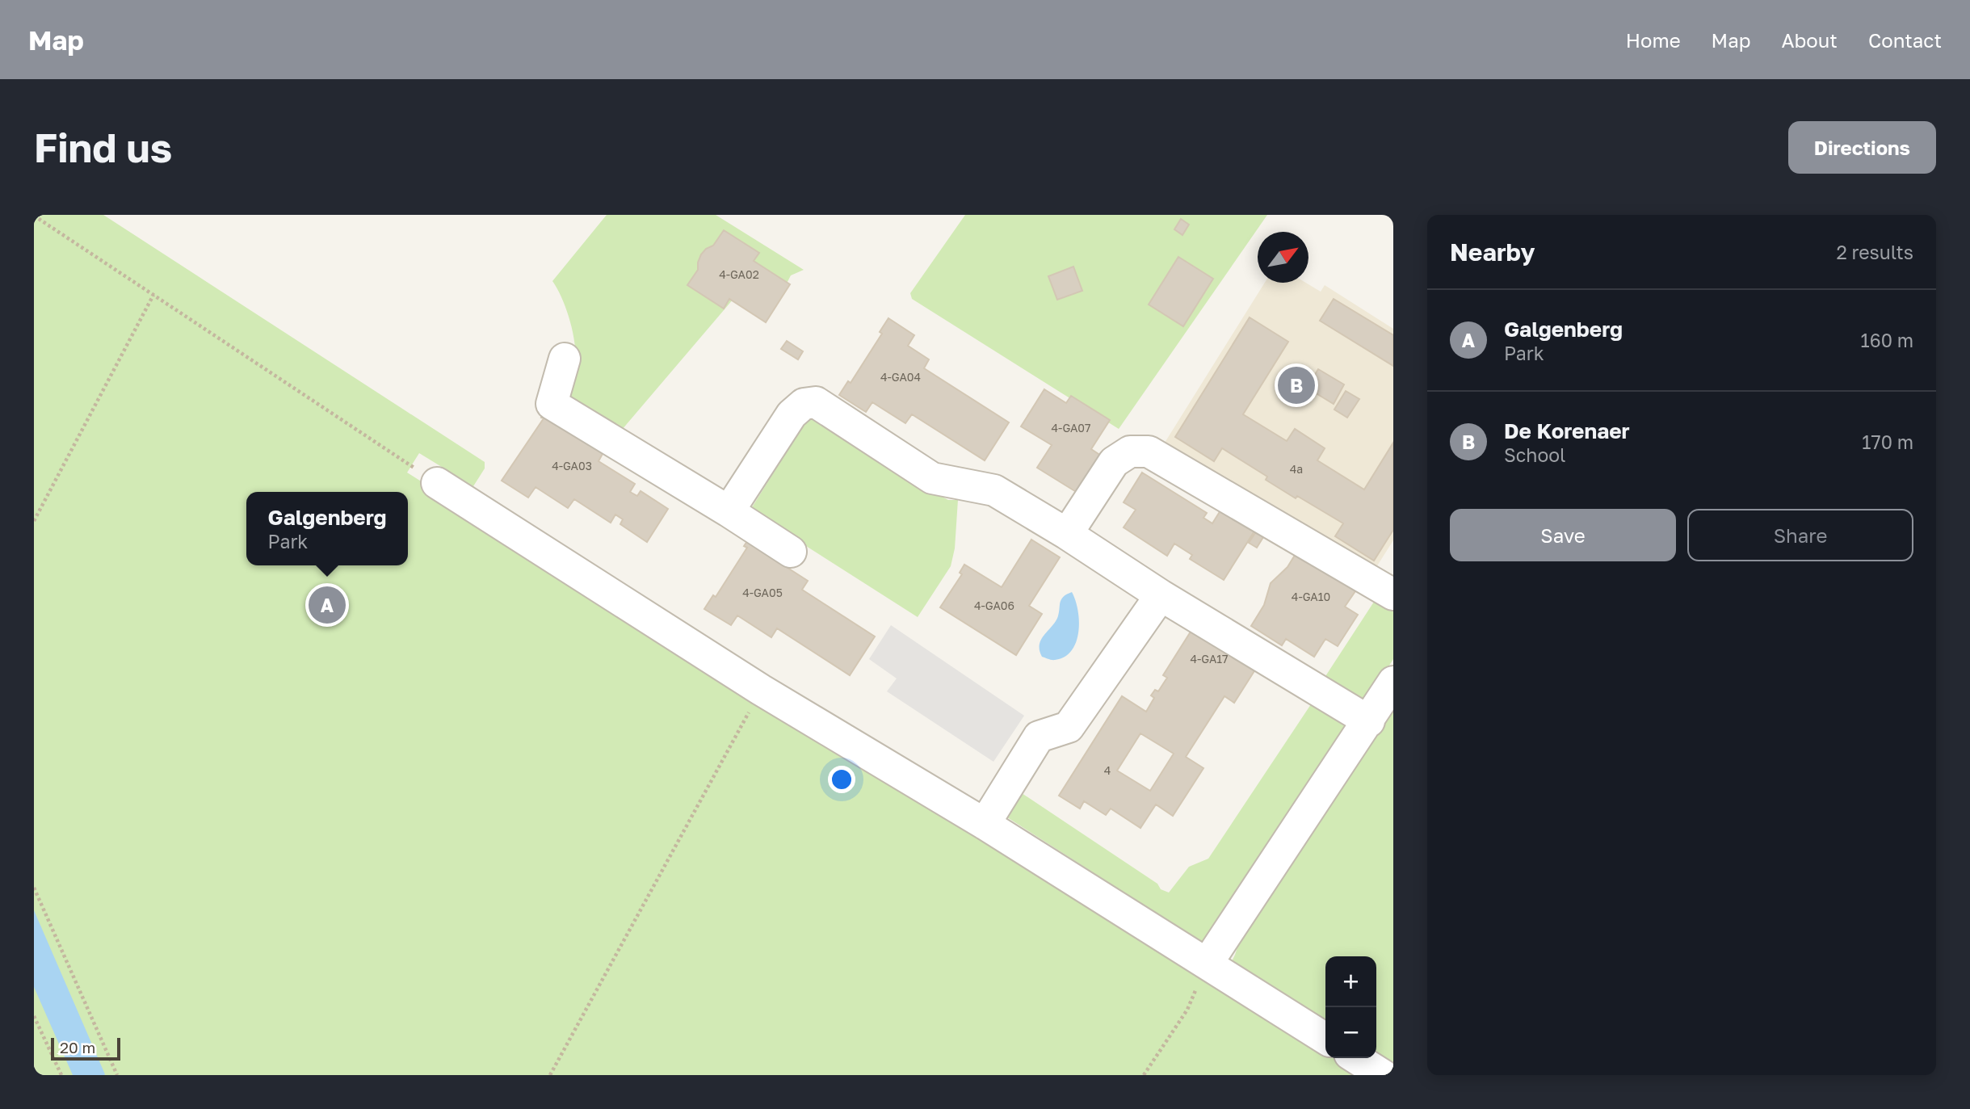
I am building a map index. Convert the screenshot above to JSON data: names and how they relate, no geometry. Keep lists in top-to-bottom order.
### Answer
{
  "house_numbers": [
    "4-GA02",
    "4-GA04",
    "4-GA07",
    "4-GA03",
    "4a",
    "4-GA05",
    "4-GA10",
    "4-GA06",
    "4-GA17",
    "4"
  ],
  "scale_bar": "20 m",
  "north": "top right",
  "page": {
    "header": "Map",
    "nav": [
      "Home",
      "Map",
      "About",
      "Contact"
    ],
    "buttons": [
      "Directions",
      ["Save", "Share"]
    ],
    "title": "Find us",
    "heading": ["Nearby", "2 results"],
    "list": [
      {
        "mark": "A",
        "name": "Galgenberg",
        "note": "Park",
        "value": "160 m"
      },
      {
        "mark": "B",
        "name": "De Korenaer",
        "note": "School",
        "value": "170 m"
      }
    ],
    "pins": ["B", "A"],
    "popup": ["Galgenberg", "Park"],
    "map_buttons": ["+", "−"],
    "scale": "20 m"
  }
}
